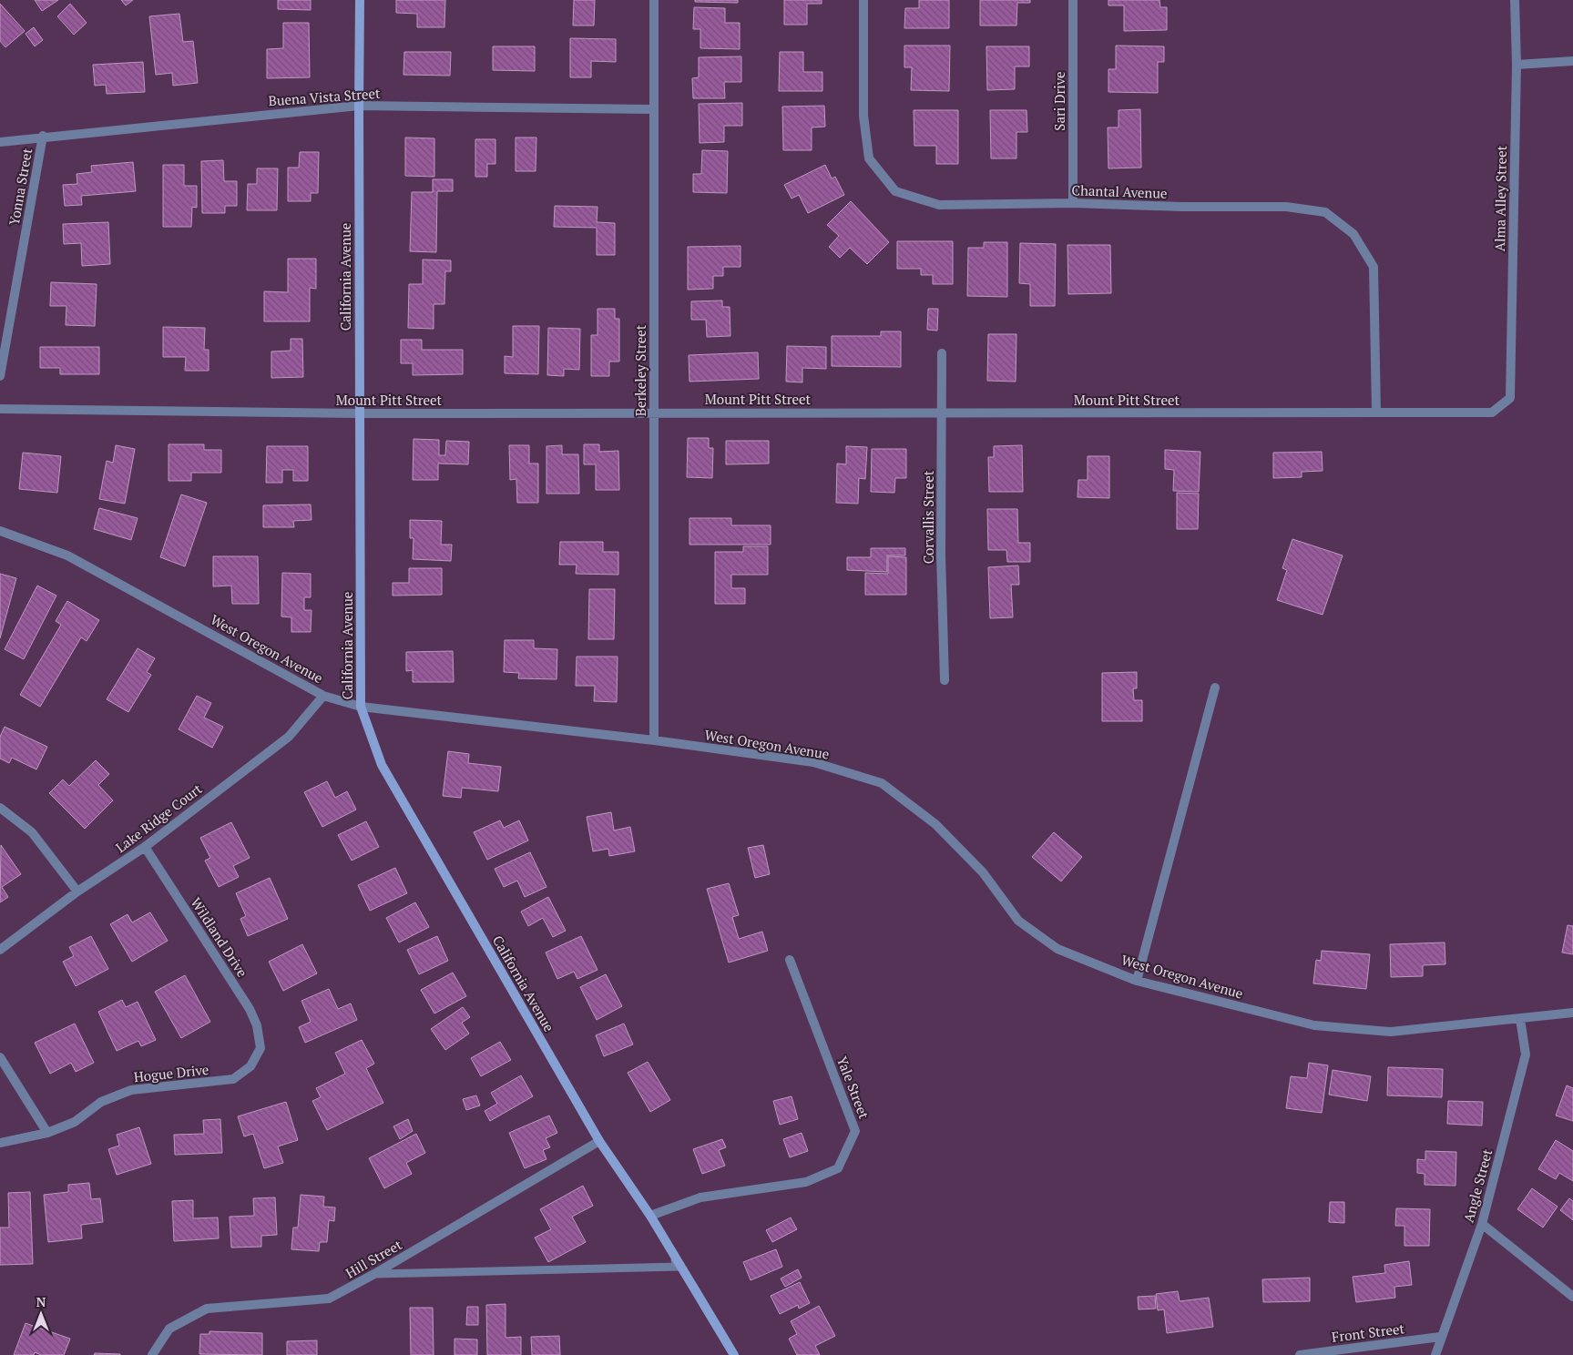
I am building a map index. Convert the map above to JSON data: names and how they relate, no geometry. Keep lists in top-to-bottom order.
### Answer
{
  "streets": {
    "street": [
      "Buena Vista Street",
      "Sari Drive",
      "Yonna Street",
      "Chantal Avenue",
      "Alma Alley Street",
      "California Avenue",
      "Berkeley Street",
      "Mount Pitt Street",
      "Corvallis Street",
      "West Oregon Avenue",
      "Lake Ridge Court",
      "Wildland Drive",
      "Hogue Drive",
      "Yale Street",
      "Angle Street",
      "Hill Street",
      "Front Street"
    ]
  },
  "crossings": [
    ["Buena Vista Street", "Yonna Street"],
    ["Buena Vista Street", "California Avenue"],
    ["Buena Vista Street", "Berkeley Street"],
    ["Sari Drive", "Chantal Avenue"],
    ["Chantal Avenue", "Mount Pitt Street"],
    ["Alma Alley Street", "Mount Pitt Street"],
    ["California Avenue", "Mount Pitt Street"],
    ["California Avenue", "West Oregon Avenue"],
    ["California Avenue", "Yale Street"],
    ["California Avenue", "Hill Street"],
    ["Berkeley Street", "Mount Pitt Street"],
    ["Berkeley Street", "West Oregon Avenue"],
    ["Mount Pitt Street", "Corvallis Street"],
    ["West Oregon Avenue", "Lake Ridge Court"],
    ["West Oregon Avenue", "Angle Street"],
    ["Lake Ridge Court", "Wildland Drive"],
    ["Wildland Drive", "Hogue Drive"],
    ["Angle Street", "Front Street"]
  ],
  "north": "top"
}
